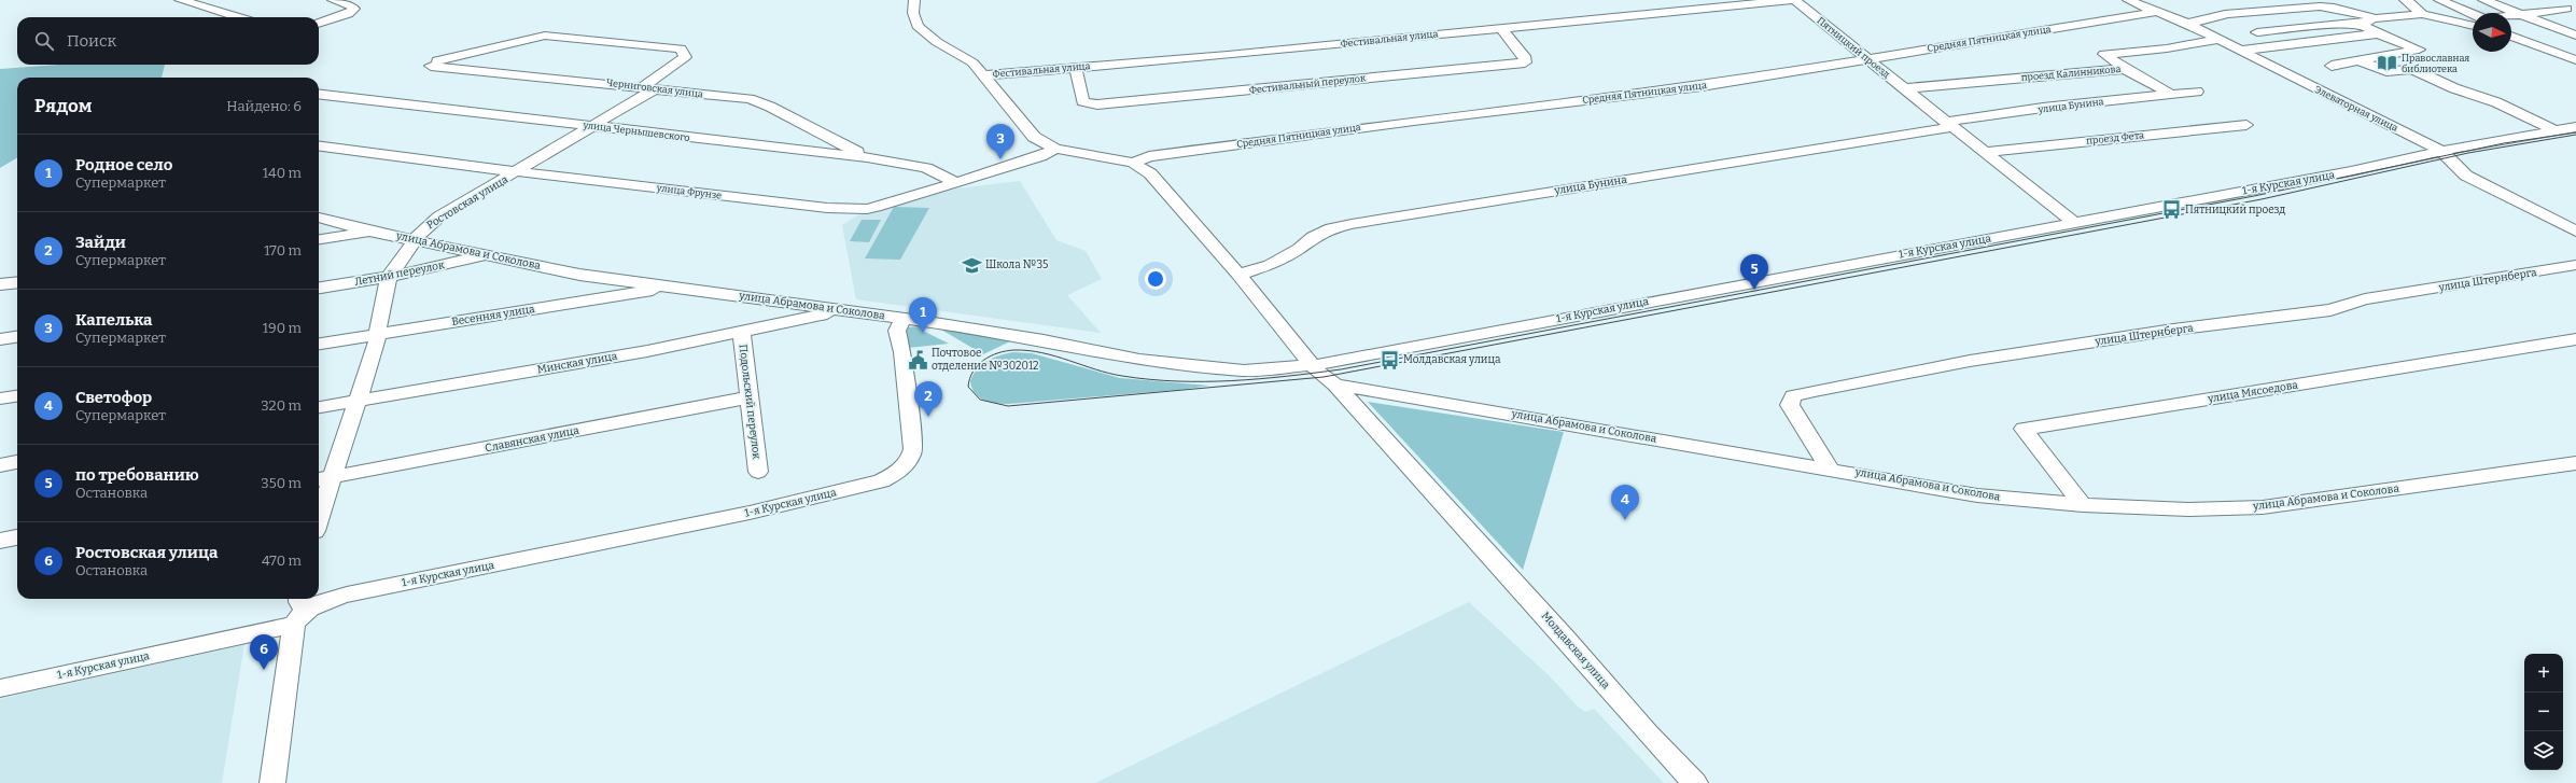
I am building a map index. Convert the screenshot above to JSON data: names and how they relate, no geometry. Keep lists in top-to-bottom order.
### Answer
{
  "streets": {
    "street": [
      "Фестивальная улица",
      "Средняя Пятницкая улица",
      "Пятницкий проезд",
      "проезд Калинникова",
      "Фестивальный переулок",
      "Черниговская улица",
      "улица Бунина",
      "Элеваторная улица",
      "улица Чернышевского",
      "проезд Фета",
      "1-я Курская улица",
      "улица Фрунзе",
      "Ростовская улица",
      "улица Абрамова и Соколова",
      "Летний переулок",
      "улица Штернберга",
      "Весенняя улица",
      "Минская улица",
      "улица Мясоедова",
      "Подольский переулок",
      "Славянская улица",
      "Молдавская улица"
    ]
  },
  "crossings": [
    ["Фестивальная улица", "Пятницкий проезд"],
    ["Фестивальная улица", "Фестивальный переулок"],
    ["Фестивальная улица", "Молдавская улица"],
    ["Средняя Пятницкая улица", "Пятницкий проезд"],
    ["Средняя Пятницкая улица", "Элеваторная улица"],
    ["Средняя Пятницкая улица", "Молдавская улица"],
    ["Пятницкий проезд", "проезд Калинникова"],
    ["Пятницкий проезд", "улица Бунина"],
    ["Пятницкий проезд", "проезд Фета"],
    ["Пятницкий проезд", "1-я Курская улица"],
    ["проезд Калинникова", "Элеваторная улица"],
    ["Черниговская улица", "улица Чернышевского"],
    ["Черниговская улица", "Ростовская улица"],
    ["улица Бунина", "Молдавская улица"],
    ["Элеваторная улица", "1-я Курская улица"],
    ["улица Чернышевского", "улица Фрунзе"],
    ["улица Чернышевского", "Ростовская улица"],
    ["1-я Курская улица", "улица Абрамова и Соколова"],
    ["1-я Курская улица", "Молдавская улица"],
    ["улица Фрунзе", "Ростовская улица"],
    ["улица Фрунзе", "Молдавская улица"],
    ["Ростовская улица", "улица Абрамова и Соколова"],
    ["Ростовская улица", "Летний переулок"],
    ["Ростовская улица", "Весенняя улица"],
    ["Ростовская улица", "Минская улица"],
    ["Ростовская улица", "Славянская улица"],
    ["улица Абрамова и Соколова", "Летний переулок"],
    ["улица Абрамова и Соколова", "улица Штернберга"],
    ["улица Абрамова и Соколова", "Весенняя улица"],
    ["улица Абрамова и Соколова", "Минская улица"],
    ["улица Абрамова и Соколова", "улица Мясоедова"],
    ["улица Абрамова и Соколова", "Молдавская улица"],
    ["Минская улица", "Подольский переулок"],
    ["Подольский переулок", "Славянская улица"]
  ],
  "places": {
    "library": ["Православная библиотека"],
    "bus stop": ["Пятницкий проезд", "Молдавская улица"],
    "school or university": ["Школа №35"],
    "public building": ["Почтовое отделение №302012"]
  },
  "north": "right",
  "page": {
    "search": "Поиск",
    "heading": ["Рядом", "Найдено: 6"],
    "pins": [
      "3",
      "5",
      "1",
      "2",
      "4",
      "6"
    ],
    "list": [
      {
        "mark": "1",
        "name": "Родное село",
        "note": "Супермаркет",
        "value": "140 m"
      },
      {
        "mark": "2",
        "name": "Зайди",
        "note": "Супермаркет",
        "value": "170 m"
      },
      {
        "mark": "3",
        "name": "Капелька",
        "note": "Супермаркет",
        "value": "190 m"
      },
      {
        "mark": "4",
        "name": "Светофор",
        "note": "Супермаркет",
        "value": "320 m"
      },
      {
        "mark": "5",
        "name": "по требованию",
        "note": "Остановка",
        "value": "350 m"
      },
      {
        "mark": "6",
        "name": "Ростовская улица",
        "note": "Остановка",
        "value": "470 m"
      }
    ],
    "map_buttons": ["+", "−"]
  }
}
